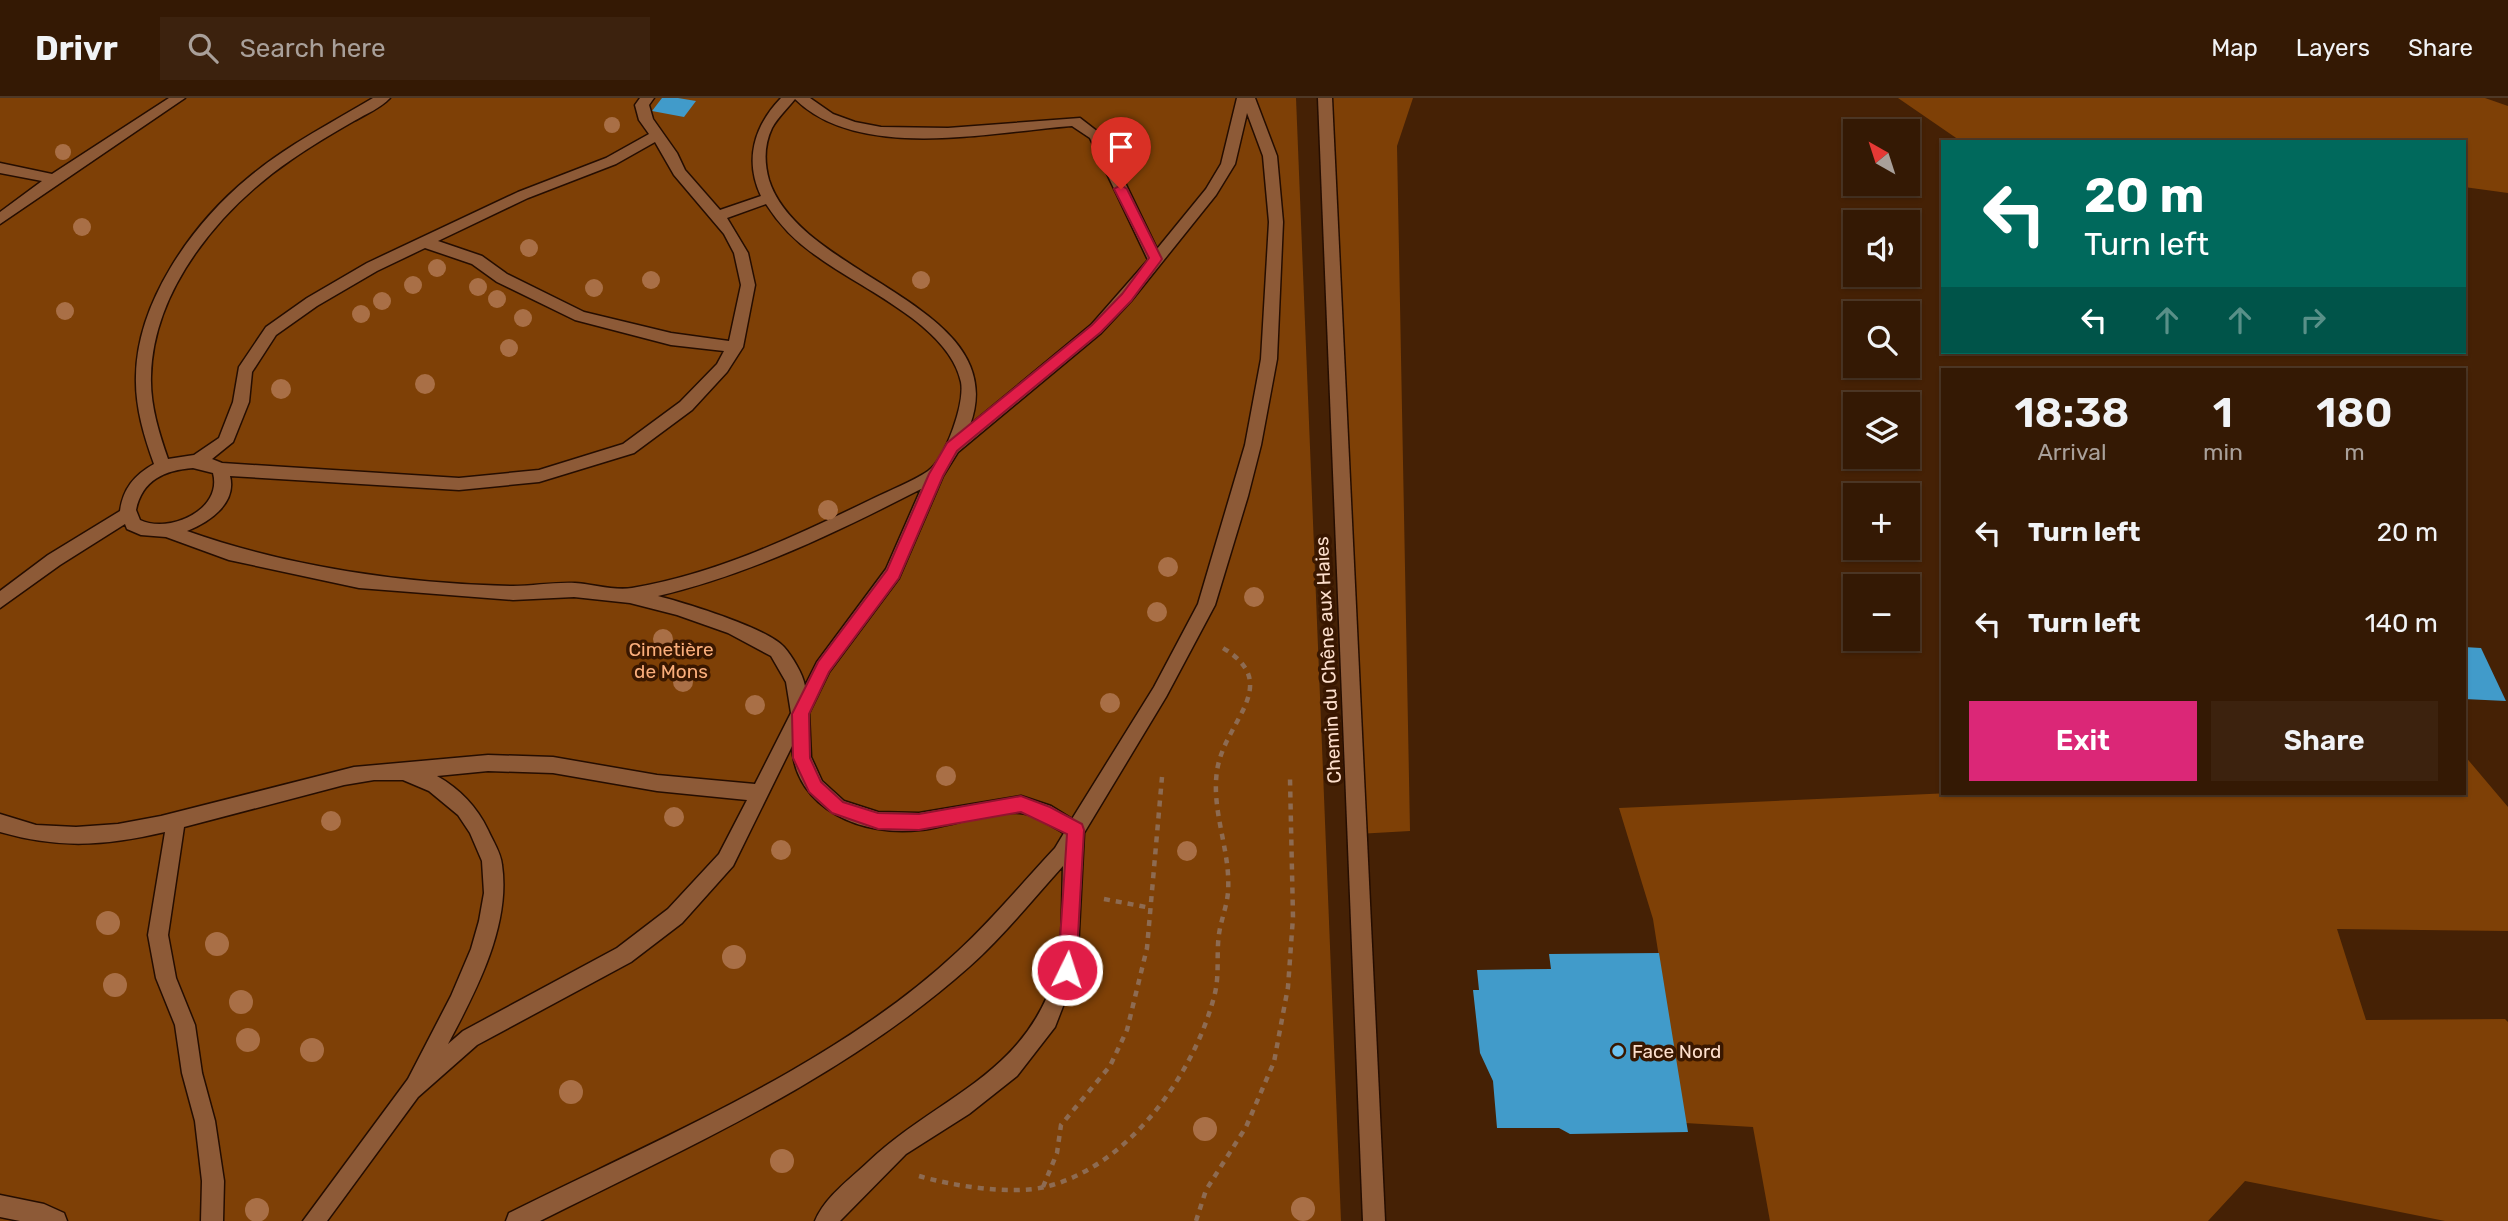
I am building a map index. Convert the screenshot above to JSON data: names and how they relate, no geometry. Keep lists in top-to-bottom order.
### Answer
{
  "streets": {
    "street": ["Chemin du Chêne aux Haies"]
  },
  "parks": ["Cimetière de Mons"],
  "places": ["Face Nord"],
  "north": "top left",
  "page": {
    "header": "Drivr",
    "search": "Search here",
    "nav": ["Map", "Layers", "Share"],
    "map_buttons": ["+", "−"],
    "turn": ["20 m", "Turn left"],
    "eta": [
      "18:38",
      "Arrival",
      "1",
      "min",
      "180",
      "m"
    ],
    "list": [
      {
        "name": "Turn left",
        "value": "20 m"
      },
      {
        "name": "Turn left",
        "value": "140 m"
      }
    ],
    "buttons": ["Exit", "Share"]
  }
}
